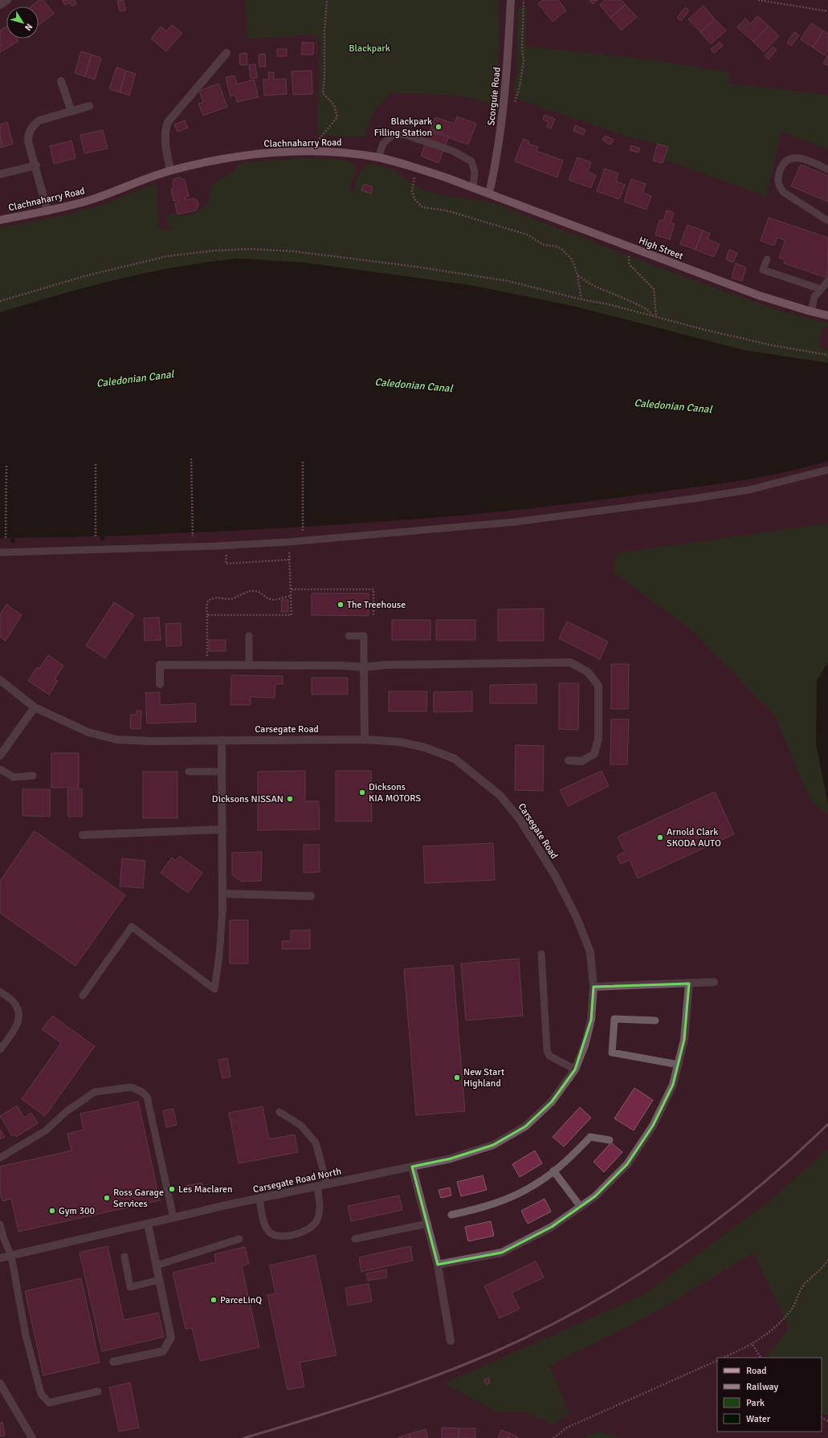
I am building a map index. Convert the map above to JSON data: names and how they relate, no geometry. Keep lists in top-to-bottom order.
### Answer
{
  "streets": {
    "main road": ["Clachnaharry Road", "High Street"],
    "street": ["Scorguie Road", "Carsegate Road", "Carsegate Road North"]
  },
  "crossings": [
    ["Scorguie Road", "Clachnaharry Road"],
    ["Scorguie Road", "High Street"],
    ["Clachnaharry Road", "High Street"],
    ["Carsegate Road", "Carsegate Road North"]
  ],
  "water": ["Caledonian Canal"],
  "parks": ["Blackpark"],
  "places": [
    "Blackpark Filling Station",
    "The Treehouse",
    "Dicksons KIA MOTORS",
    "Dicksons NISSAN",
    "Arnold Clark SKODA AUTO",
    "New Start Highland",
    "Les Maclaren",
    "Ross Garage Services",
    "Gym 300",
    "ParceLinQ"
  ],
  "legend": [
    "Road",
    "Railway",
    "Park",
    "Water"
  ],
  "north": "bottom right"
}
